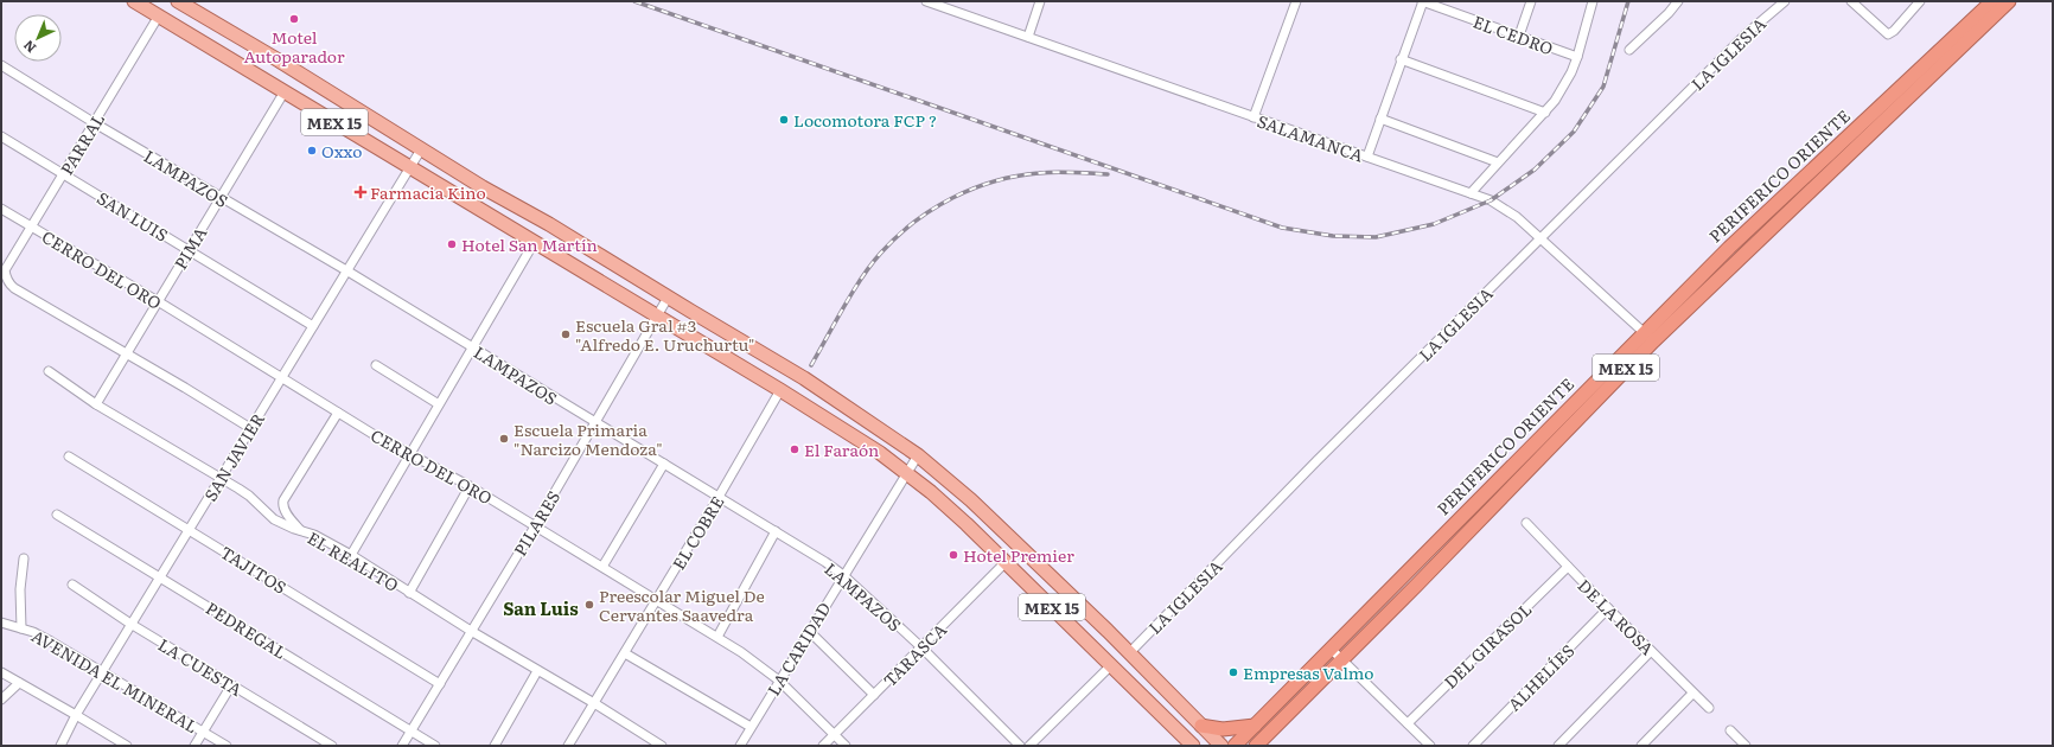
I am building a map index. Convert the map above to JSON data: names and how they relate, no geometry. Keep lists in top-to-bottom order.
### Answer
{
  "streets": {
    "highway": ["MEX 15", "PERIFERICO ORIENTE"],
    "street": [
      "EL CEDRO",
      "LA IGLESIA",
      "SALAMANCA",
      "PARRAL",
      "LAMPAZOS",
      "SAN LUIS",
      "PIMA",
      "CERRO DEL ORO",
      "SAN JAVIER",
      "PILARES",
      "EL COBRE",
      "EL REALITO",
      "TAJITOS",
      "DE LA ROSA",
      "PEDREGAL",
      "DEL GIRASOL",
      "LA CARIDAD",
      "TARASCA",
      "LA CUESTA",
      "ALHELÍES",
      "AVENIDA EL MINERAL"
    ]
  },
  "crossings": [
    ["LA IGLESIA", "MEX 15"],
    ["LA IGLESIA", "SALAMANCA"],
    ["MEX 15", "PARRAL"],
    ["MEX 15", "PIMA"],
    ["MEX 15", "SAN JAVIER"],
    ["MEX 15", "PILARES"],
    ["MEX 15", "EL COBRE"],
    ["MEX 15", "LA CARIDAD"],
    ["MEX 15", "TARASCA"],
    ["SALAMANCA", "PERIFERICO ORIENTE"],
    ["PARRAL", "LAMPAZOS"],
    ["PARRAL", "SAN LUIS"],
    ["PARRAL", "PIMA"],
    ["PARRAL", "CERRO DEL ORO"],
    ["LAMPAZOS", "PIMA"],
    ["LAMPAZOS", "SAN JAVIER"],
    ["LAMPAZOS", "PILARES"],
    ["LAMPAZOS", "EL COBRE"],
    ["LAMPAZOS", "LA CARIDAD"],
    ["LAMPAZOS", "TARASCA"],
    ["SAN LUIS", "PIMA"],
    ["SAN LUIS", "SAN JAVIER"],
    ["PIMA", "CERRO DEL ORO"],
    ["PIMA", "EL REALITO"],
    ["CERRO DEL ORO", "SAN JAVIER"],
    ["CERRO DEL ORO", "PILARES"],
    ["CERRO DEL ORO", "EL COBRE"],
    ["CERRO DEL ORO", "LA CARIDAD"],
    ["CERRO DEL ORO", "TARASCA"],
    ["SAN JAVIER", "EL REALITO"],
    ["SAN JAVIER", "TAJITOS"],
    ["SAN JAVIER", "PEDREGAL"],
    ["SAN JAVIER", "LA CUESTA"],
    ["SAN JAVIER", "AVENIDA EL MINERAL"],
    ["PILARES", "EL REALITO"],
    ["PILARES", "TAJITOS"],
    ["PILARES", "PEDREGAL"],
    ["EL COBRE", "EL REALITO"],
    ["DE LA ROSA", "DEL GIRASOL"],
    ["DE LA ROSA", "ALHELÍES"]
  ],
  "districts": ["San Luis"],
  "places": {
    "other": [
      "Motel Autoparador",
      "Locomotora FCP ?",
      "Oxxo",
      "Hotel San Martín",
      "Escuela Gral #3 \"Alfredo E. Uruchurtu\"",
      "Escuela Primaria \"Narcizo Mendoza\"",
      "El Faraón",
      "Hotel Premier",
      "Preescolar Miguel De Cervantes Saavedra",
      "Empresas Valmo"
    ],
    "health": ["Farmacia Kino"]
  },
  "north": "bottom left"
}
